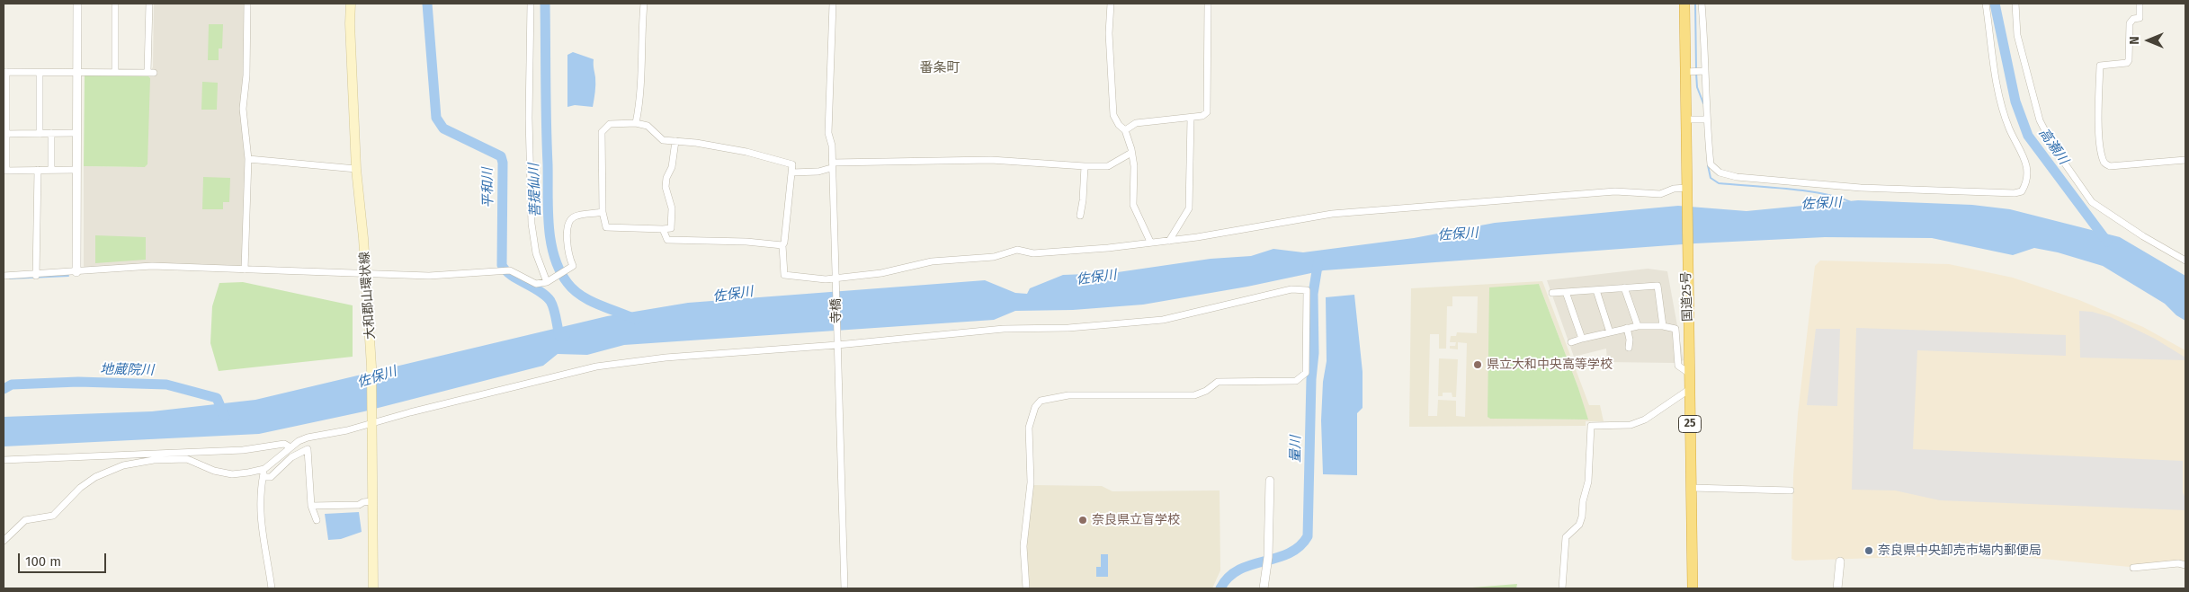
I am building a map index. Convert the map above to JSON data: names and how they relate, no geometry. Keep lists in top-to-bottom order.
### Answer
{
  "streets": {
    "highway": ["国道25号", "25"],
    "main road": ["大和郡山環状線"],
    "street": ["寺橋"]
  },
  "districts": ["番条町"],
  "water": [
    "高瀬川",
    "平和川",
    "菩提仙川",
    "佐保川",
    "地蔵院川",
    "量川"
  ],
  "places": ["県立大和中央高等学校", "奈良県立盲学校", "奈良県中央卸売市場内郵便局"],
  "scale_bar": "100 m",
  "north": "left"
}
